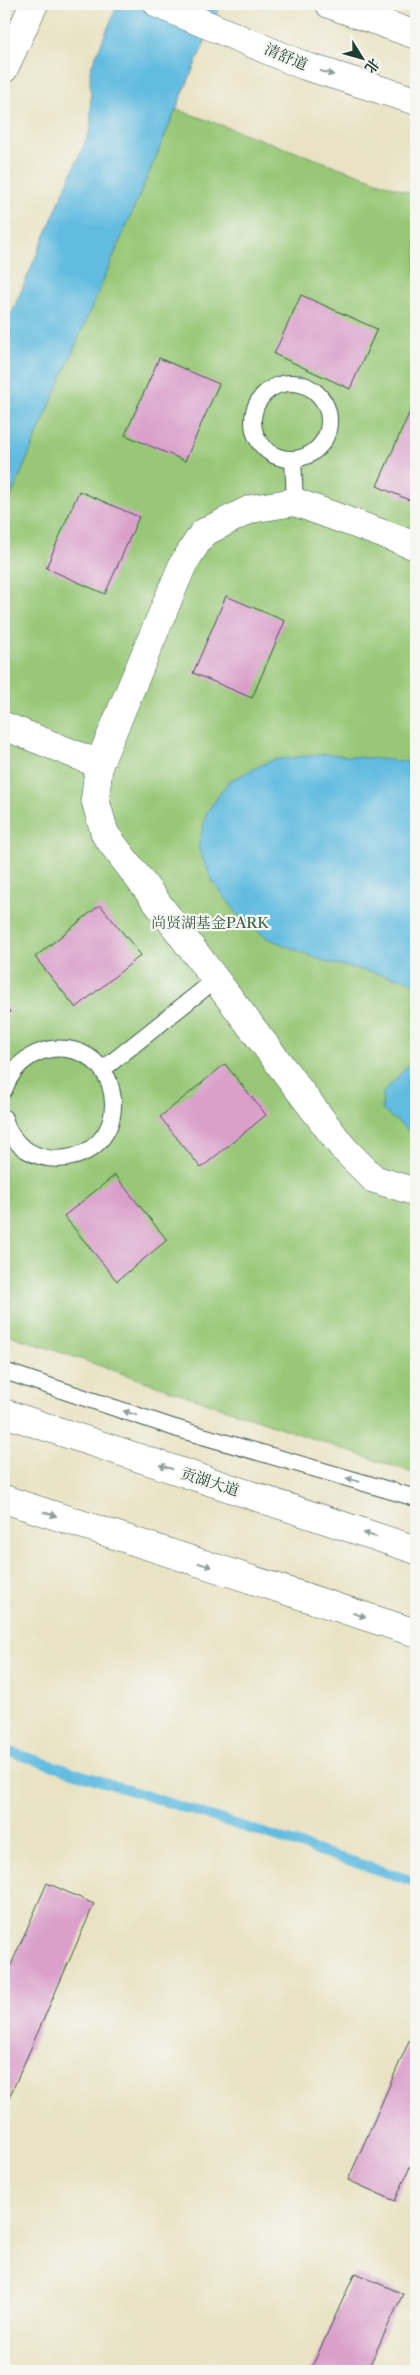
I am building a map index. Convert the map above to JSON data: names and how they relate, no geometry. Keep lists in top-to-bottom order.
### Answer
{
  "streets": {
    "street": ["清舒道", "贡湖大道"]
  },
  "parks": ["尚贤湖基金PARK"],
  "north": "bottom right"
}
